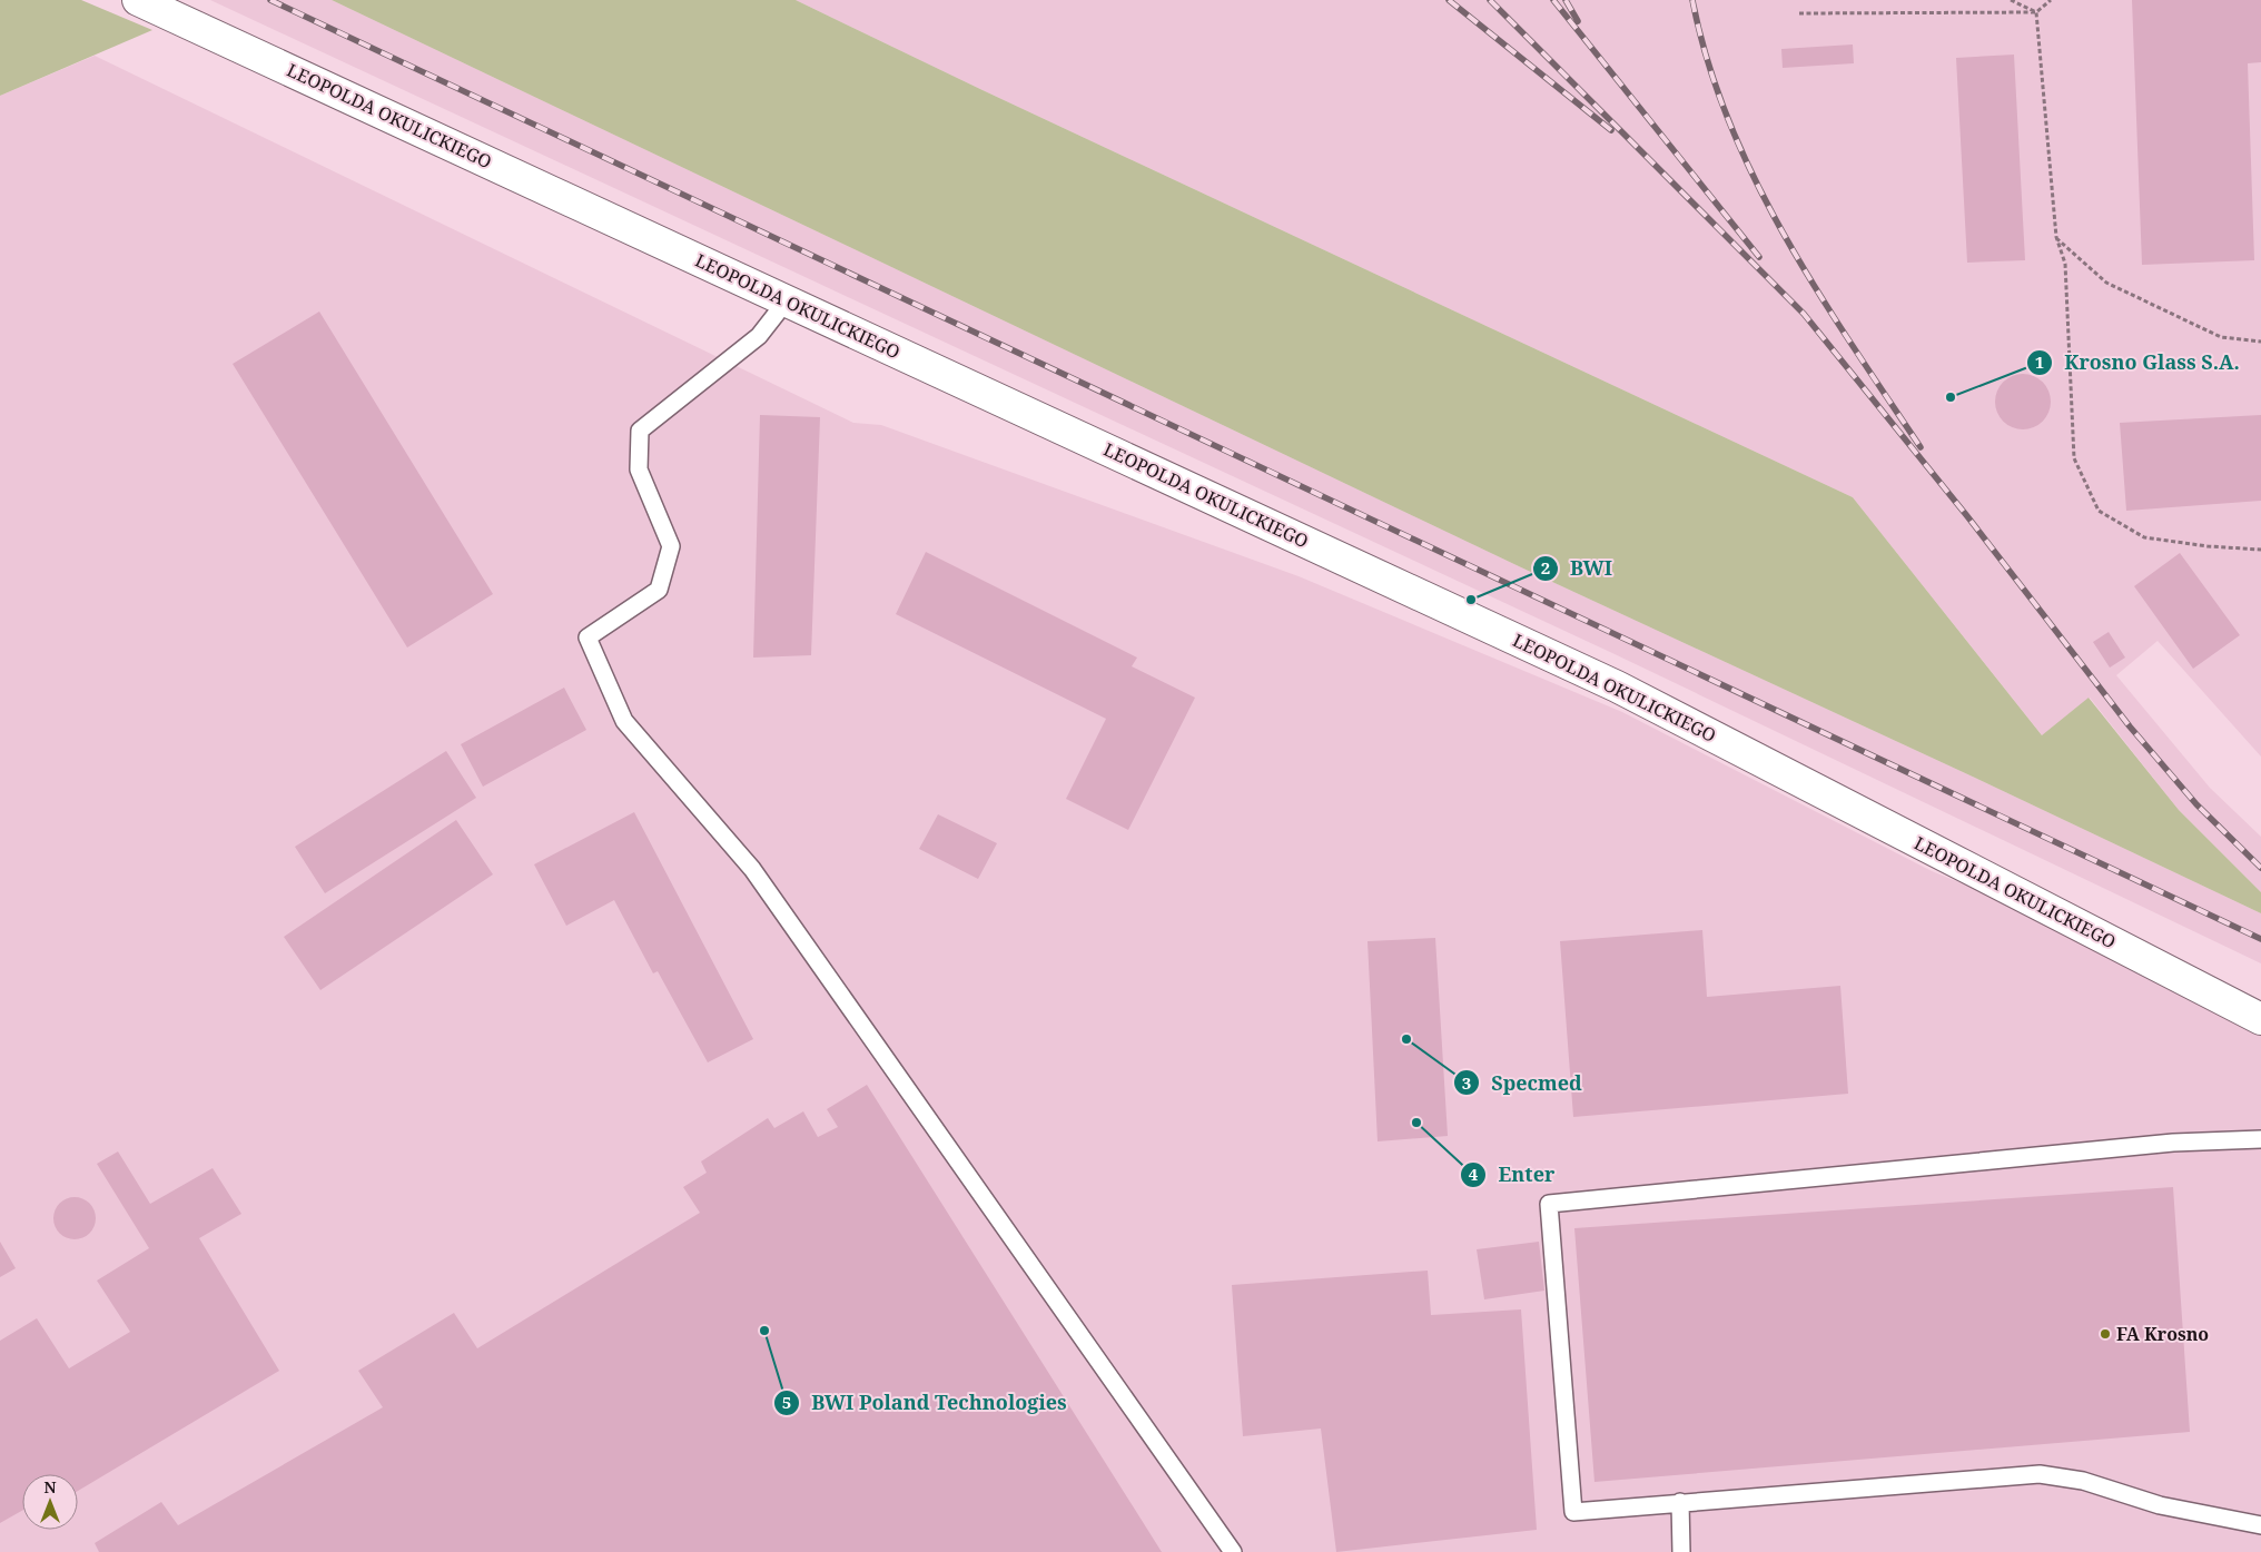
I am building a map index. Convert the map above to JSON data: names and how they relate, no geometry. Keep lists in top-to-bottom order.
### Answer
{
  "streets": {
    "street": ["LEOPOLDA OKULICKIEGO"]
  },
  "places": [
    "Krosno Glass S.A.",
    "BWI",
    "Specmed",
    "Enter",
    "BWI Poland Technologies",
    "FA Krosno"
  ],
  "north": "top"
}
